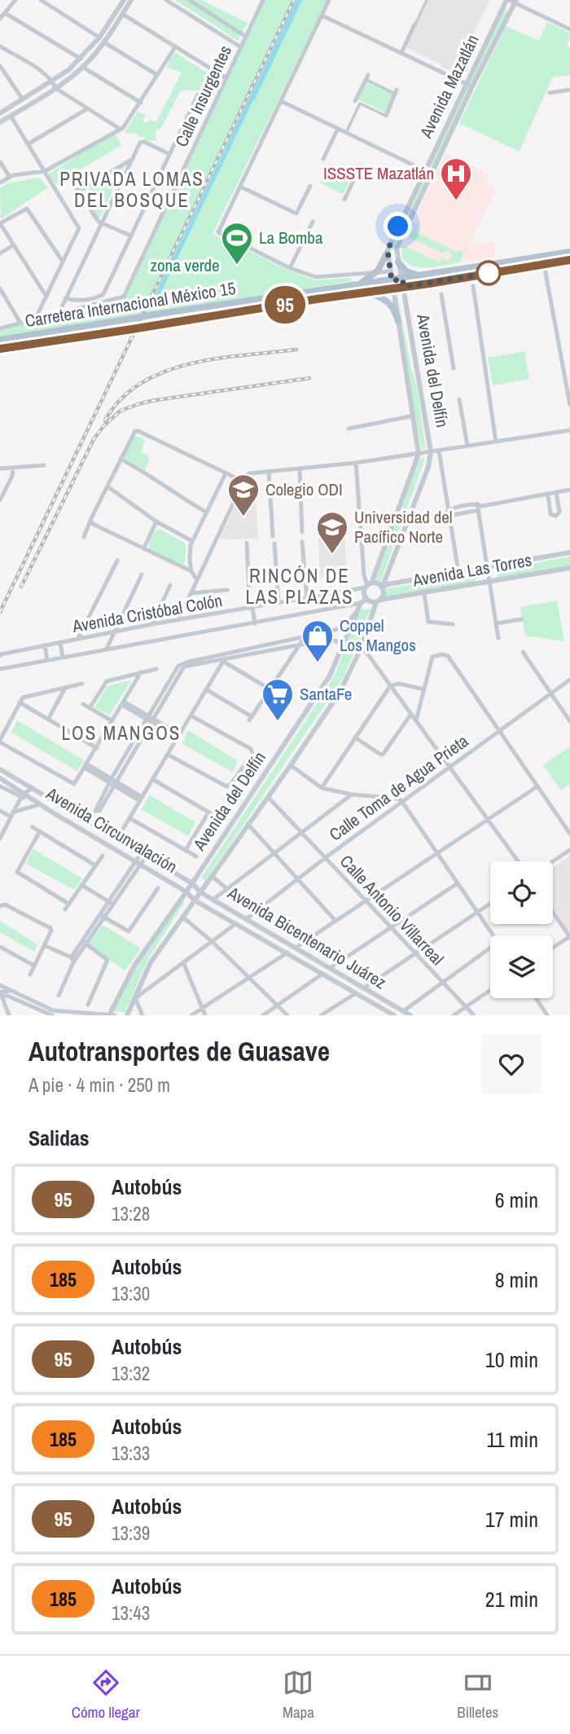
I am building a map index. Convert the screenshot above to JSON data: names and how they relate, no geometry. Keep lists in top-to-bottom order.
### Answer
{
  "streets": {
    "main road": ["Carretera Internacional México 15"],
    "street": [
      "Avenida Mazatlán",
      "Calle Insurgentes",
      "Avenida del Delfín",
      "Avenida Las Torres",
      "Avenida Cristóbal Colón",
      "Calle Toma de Agua Prieta",
      "Avenida Circunvalación",
      "Calle Antonio Villarreal",
      "Avenida Bicentenario Juárez"
    ]
  },
  "crossings": [
    ["Avenida Mazatlán", "Carretera Internacional México 15"],
    ["Carretera Internacional México 15", "Avenida del Delfín"],
    ["Avenida del Delfín", "Avenida Las Torres"],
    ["Avenida del Delfín", "Avenida Cristóbal Colón"],
    ["Avenida del Delfín", "Avenida Circunvalación"],
    ["Avenida del Delfín", "Calle Antonio Villarreal"],
    ["Avenida del Delfín", "Avenida Bicentenario Juárez"],
    ["Avenida Las Torres", "Avenida Cristóbal Colón"],
    ["Calle Toma de Agua Prieta", "Calle Antonio Villarreal"],
    ["Calle Toma de Agua Prieta", "Avenida Bicentenario Juárez"],
    ["Avenida Circunvalación", "Avenida Bicentenario Juárez"]
  ],
  "districts": ["PRIVADA LOMAS DEL BOSQUE", "RINCÓN DE LAS PLAZAS", "LOS MANGOS"],
  "parks": ["zona verde"],
  "places": {
    "hospital": ["ISSSTE Mazatlán"],
    "sports": ["La Bomba"],
    "school or university": ["Colegio ODI", "Universidad del Pacífico Norte"],
    "shop": ["Coppel Los Mangos"],
    "supermarket": ["SantaFe"]
  },
  "lines": ["bus line 95"],
  "page": {
    "on_map": "95",
    "heading": [
      ["Autotransportes de Guasave", "A pie · 4 min · 250 m"],
      "Salidas"
    ],
    "list": [
      {
        "mark": "95",
        "name": "Autobús",
        "note": "13:28",
        "value": "6 min"
      },
      {
        "mark": "185",
        "name": "Autobús",
        "note": "13:30",
        "value": "8 min"
      },
      {
        "mark": "95",
        "name": "Autobús",
        "note": "13:32",
        "value": "10 min"
      },
      {
        "mark": "185",
        "name": "Autobús",
        "note": "13:33",
        "value": "11 min"
      },
      {
        "mark": "95",
        "name": "Autobús",
        "note": "13:39",
        "value": "17 min"
      },
      {
        "mark": "185",
        "name": "Autobús",
        "note": "13:43",
        "value": "21 min"
      }
    ],
    "tabs": ["Cómo llegar", "Mapa", "Billetes"]
  }
}
